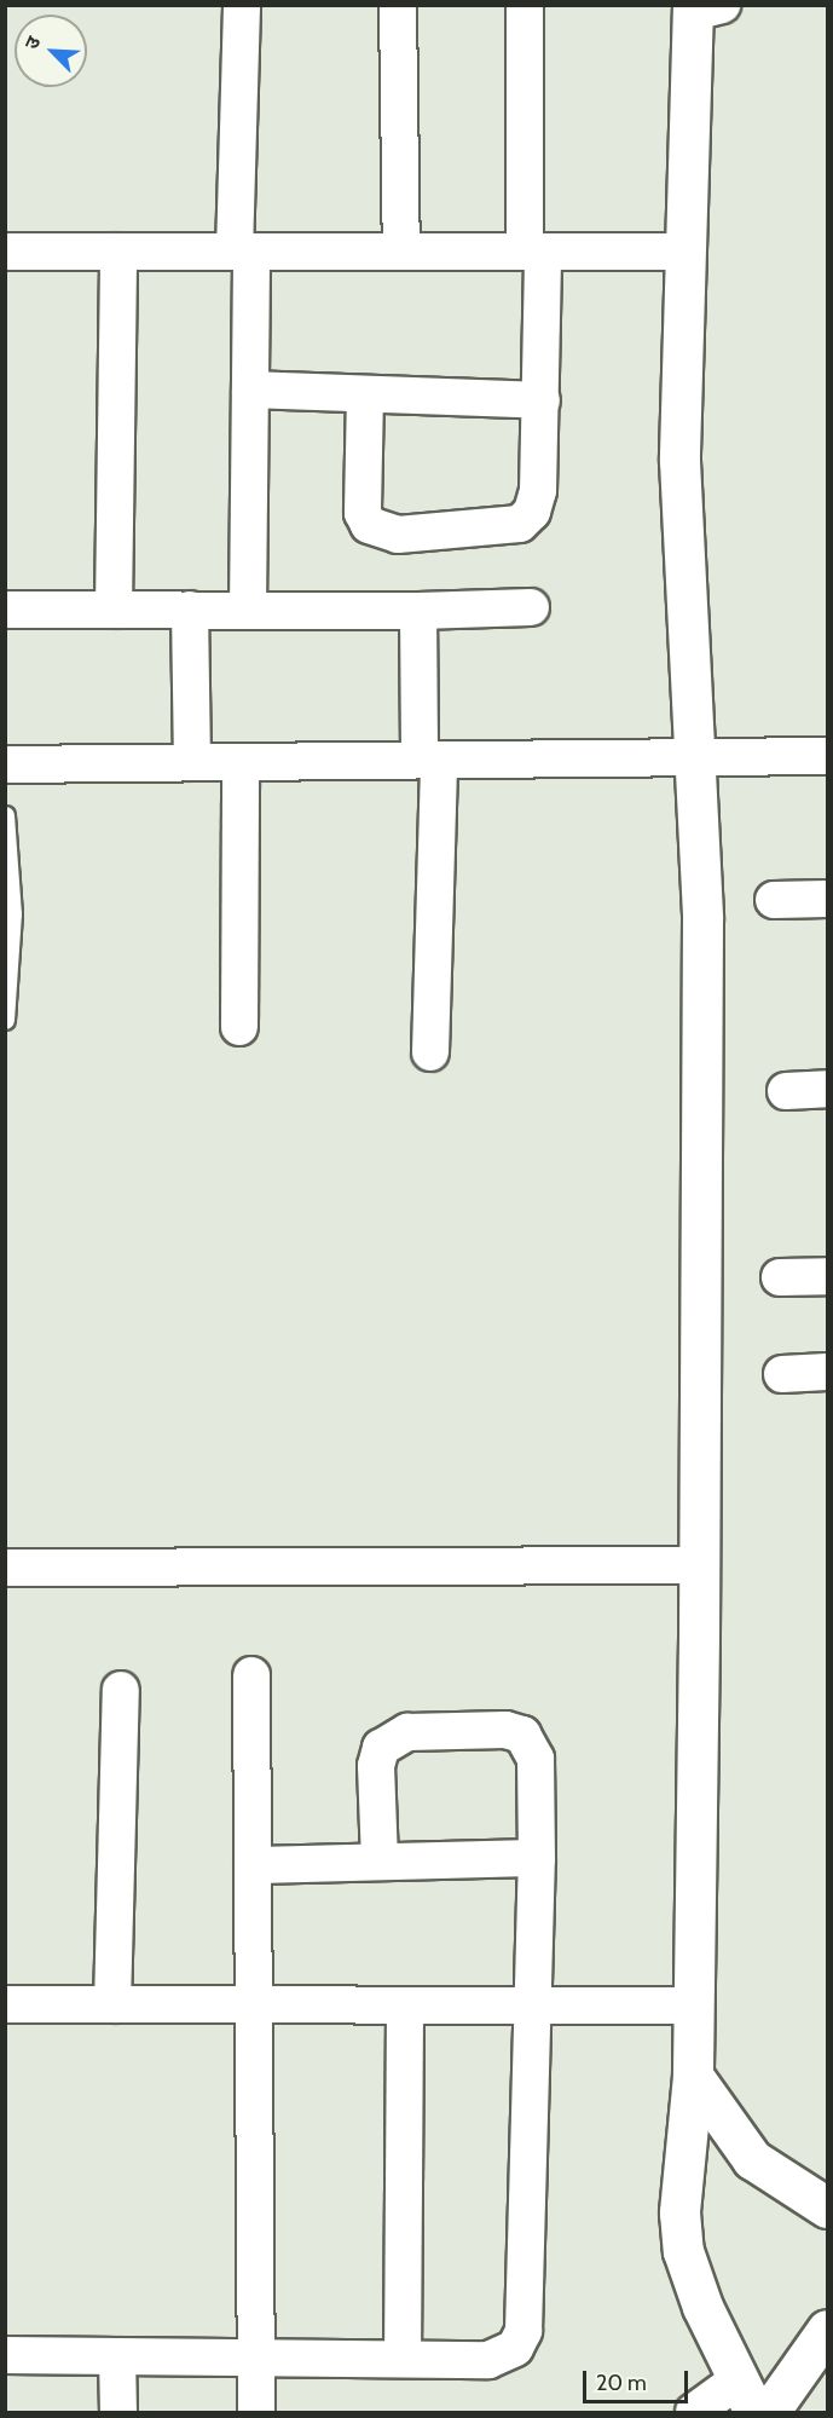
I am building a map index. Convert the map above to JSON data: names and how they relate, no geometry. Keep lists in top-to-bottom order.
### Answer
{
  "scale_bar": "20 m",
  "north": "top left"
}
